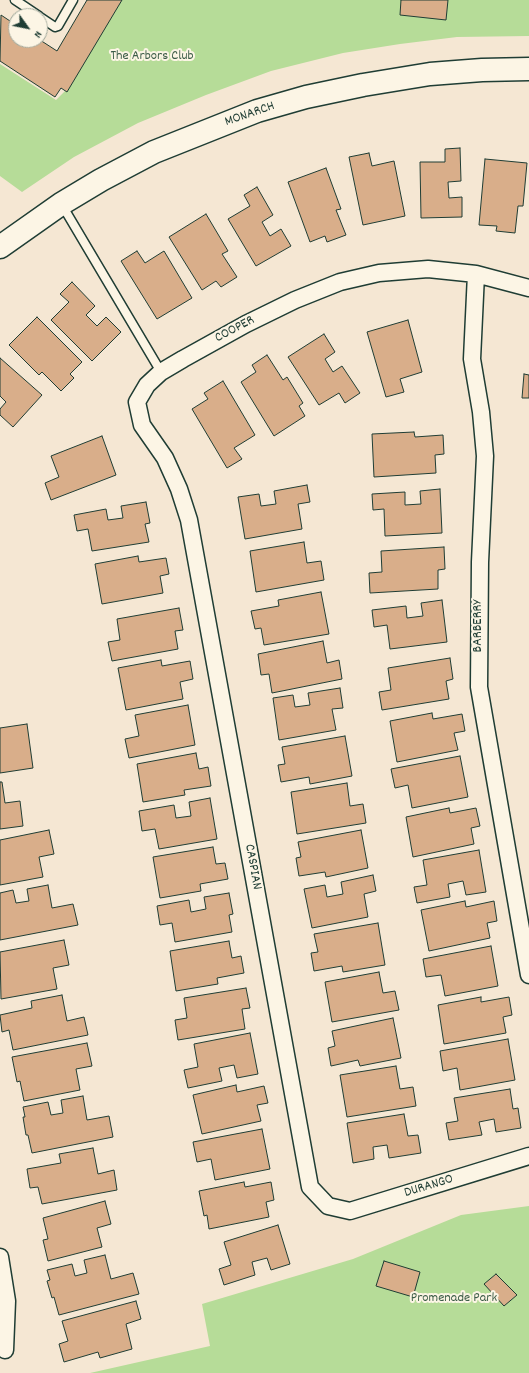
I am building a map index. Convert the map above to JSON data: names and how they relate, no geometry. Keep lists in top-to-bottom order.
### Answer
{
  "streets": {
    "street": [
      "MONARCH",
      "COOPER",
      "BARBERRY",
      "CASPIAN",
      "DURANGO"
    ]
  },
  "crossings": [
    ["COOPER", "BARBERRY"],
    ["COOPER", "CASPIAN"],
    ["CASPIAN", "DURANGO"]
  ],
  "parks": ["The Arbors Club", "Promenade Park"],
  "north": "bottom right"
}
